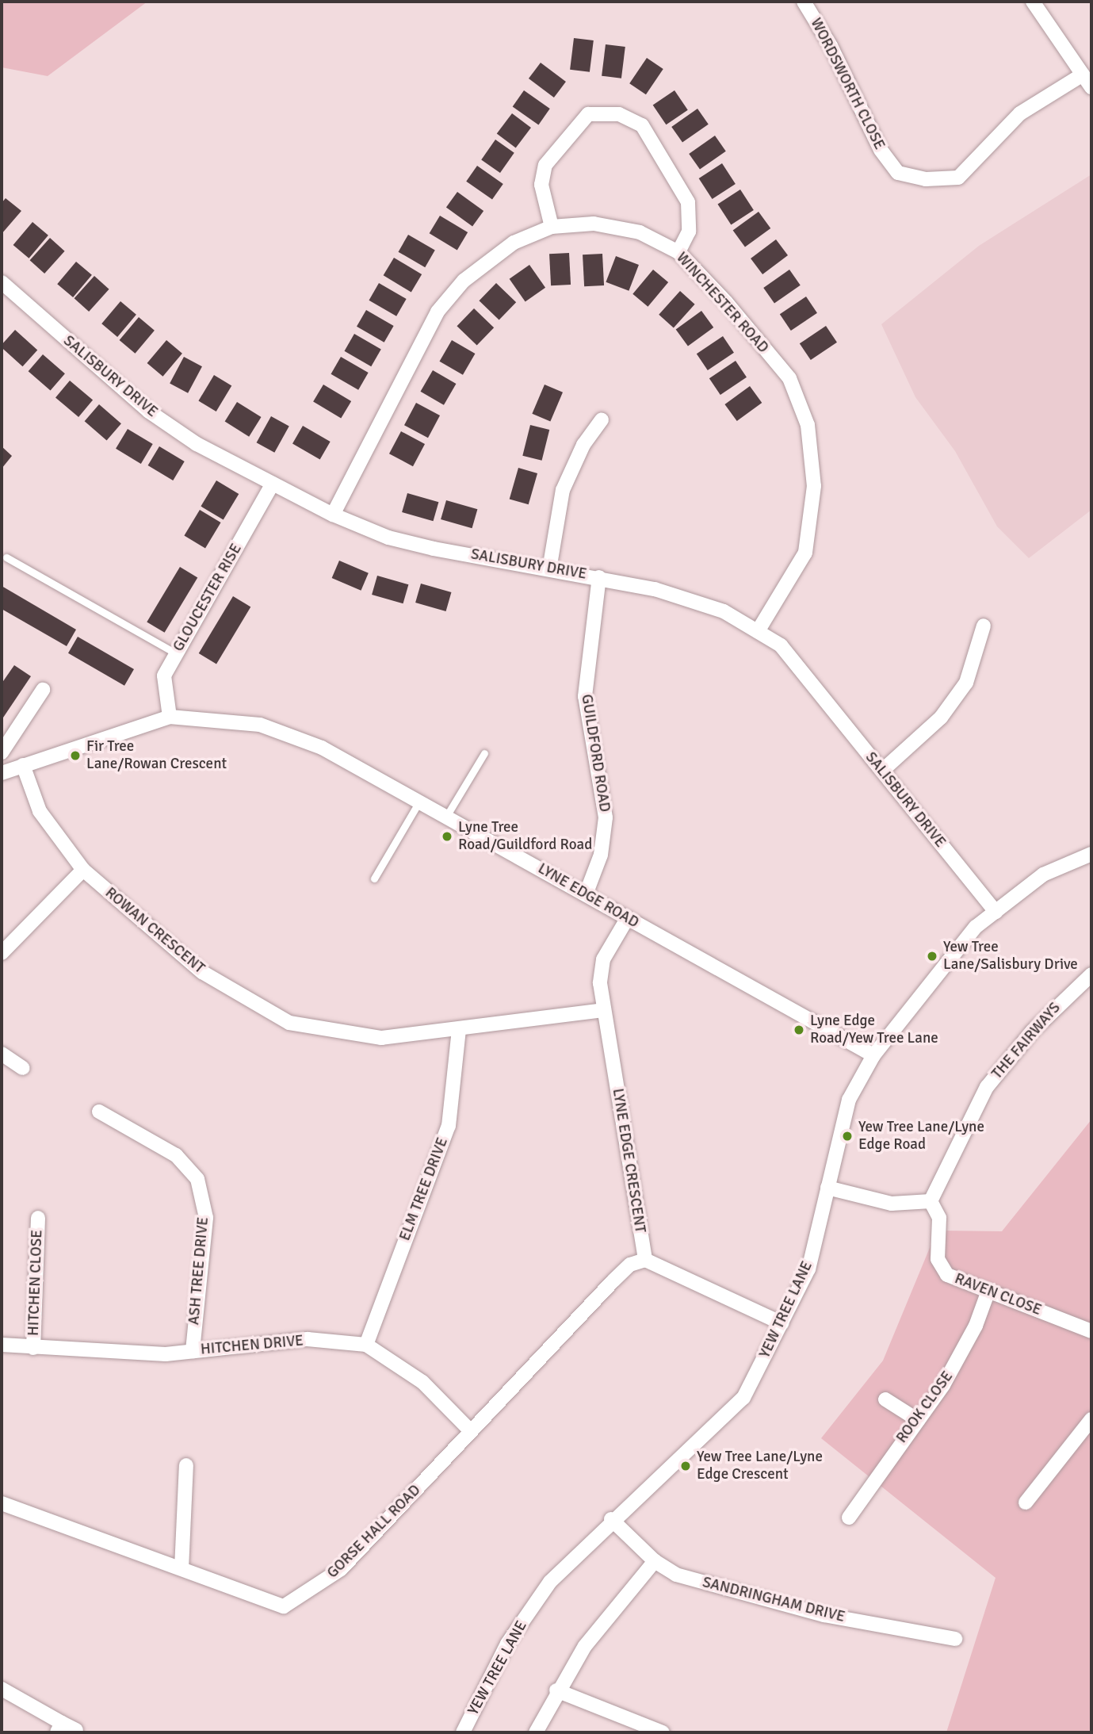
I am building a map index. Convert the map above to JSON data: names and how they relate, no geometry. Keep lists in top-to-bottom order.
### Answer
{
  "streets": {
    "street": [
      "WORDSWORTH CLOSE",
      "WINCHESTER ROAD",
      "SALISBURY DRIVE",
      "GLOUCESTER RISE",
      "GUILDFORD ROAD",
      "LYNE EDGE ROAD",
      "ROWAN CRESCENT",
      "THE FAIRWAYS",
      "LYNE EDGE CRESCENT",
      "ELM TREE DRIVE",
      "ASH TREE DRIVE",
      "HITCHEN CLOSE",
      "RAVEN CLOSE",
      "YEW TREE LANE",
      "HITCHEN DRIVE",
      "ROOK CLOSE",
      "GORSE HALL ROAD",
      "SANDRINGHAM DRIVE"
    ]
  },
  "crossings": [
    ["WINCHESTER ROAD", "SALISBURY DRIVE"],
    ["SALISBURY DRIVE", "GLOUCESTER RISE"],
    ["SALISBURY DRIVE", "GUILDFORD ROAD"],
    ["SALISBURY DRIVE", "YEW TREE LANE"],
    ["GLOUCESTER RISE", "LYNE EDGE ROAD"],
    ["GUILDFORD ROAD", "LYNE EDGE ROAD"],
    ["LYNE EDGE ROAD", "LYNE EDGE CRESCENT"],
    ["LYNE EDGE ROAD", "YEW TREE LANE"],
    ["ROWAN CRESCENT", "LYNE EDGE CRESCENT"],
    ["ROWAN CRESCENT", "ELM TREE DRIVE"],
    ["THE FAIRWAYS", "RAVEN CLOSE"],
    ["LYNE EDGE CRESCENT", "GORSE HALL ROAD"],
    ["ELM TREE DRIVE", "HITCHEN DRIVE"],
    ["ASH TREE DRIVE", "HITCHEN DRIVE"],
    ["HITCHEN CLOSE", "HITCHEN DRIVE"],
    ["RAVEN CLOSE", "ROOK CLOSE"],
    ["YEW TREE LANE", "SANDRINGHAM DRIVE"],
    ["HITCHEN DRIVE", "GORSE HALL ROAD"]
  ],
  "places": [
    "Fir Tree Lane/Rowan Crescent",
    "Lyne Tree Road/Guildford Road",
    "Yew Tree Lane/Salisbury Drive",
    "Lyne Edge Road/Yew Tree Lane",
    "Yew Tree Lane/Lyne Edge Road",
    "Yew Tree Lane/Lyne Edge Crescent"
  ]
}
